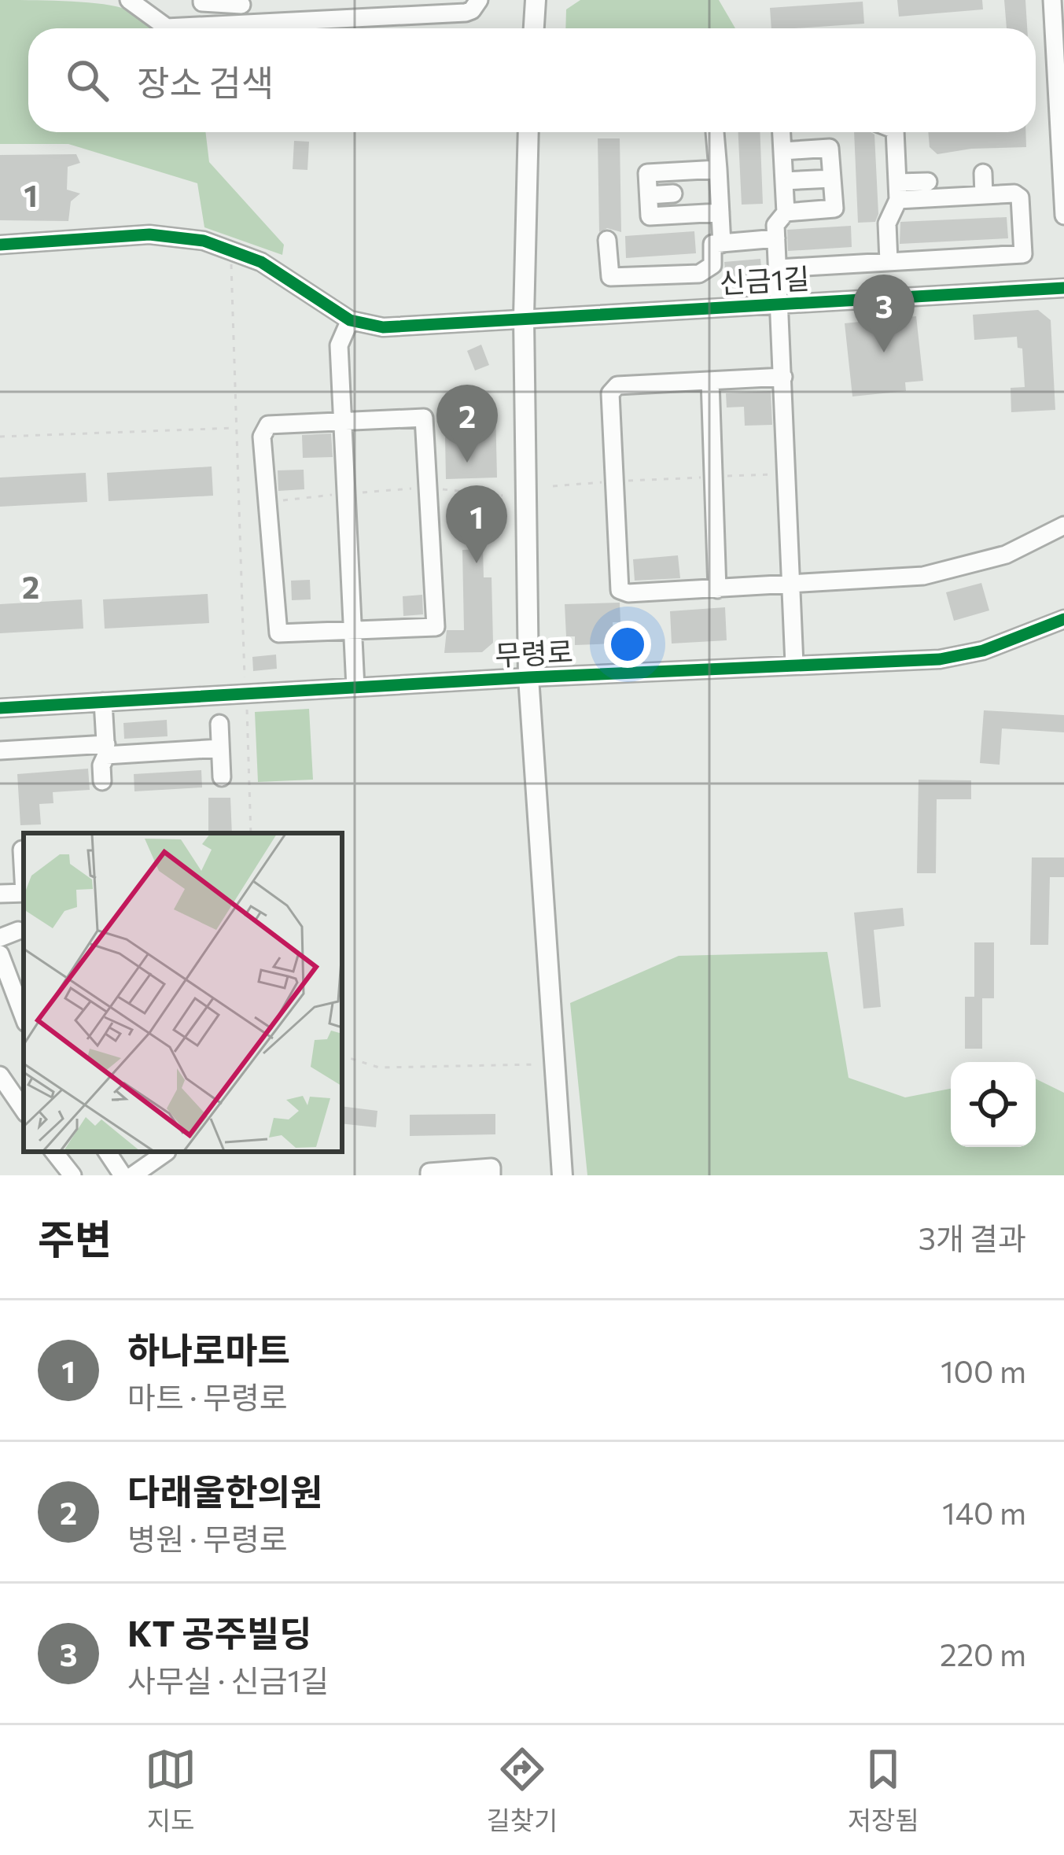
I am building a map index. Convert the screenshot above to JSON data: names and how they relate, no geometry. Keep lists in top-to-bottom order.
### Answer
{
  "streets": {
    "main road": ["무령로"],
    "street": ["신금1길"]
  },
  "crossings": [
    ["신금1길", "무령로"]
  ],
  "page": {
    "search": "장소 검색",
    "pins": ["3", "2", "1"],
    "heading": ["주변", "3개 결과"],
    "list": [
      {
        "mark": "1",
        "name": "하나로마트",
        "note": "마트 · 무령로",
        "value": "100 m"
      },
      {
        "mark": "2",
        "name": "다래울한의원",
        "note": "병원 · 무령로",
        "value": "140 m"
      },
      {
        "mark": "3",
        "name": "KT 공주빌딩",
        "note": "사무실 · 신금1길",
        "value": "220 m"
      }
    ],
    "nav": ["지도", "길찾기", "저장됨"]
  },
  "grid": {
    "rows": ["1", "2"]
  }
}
